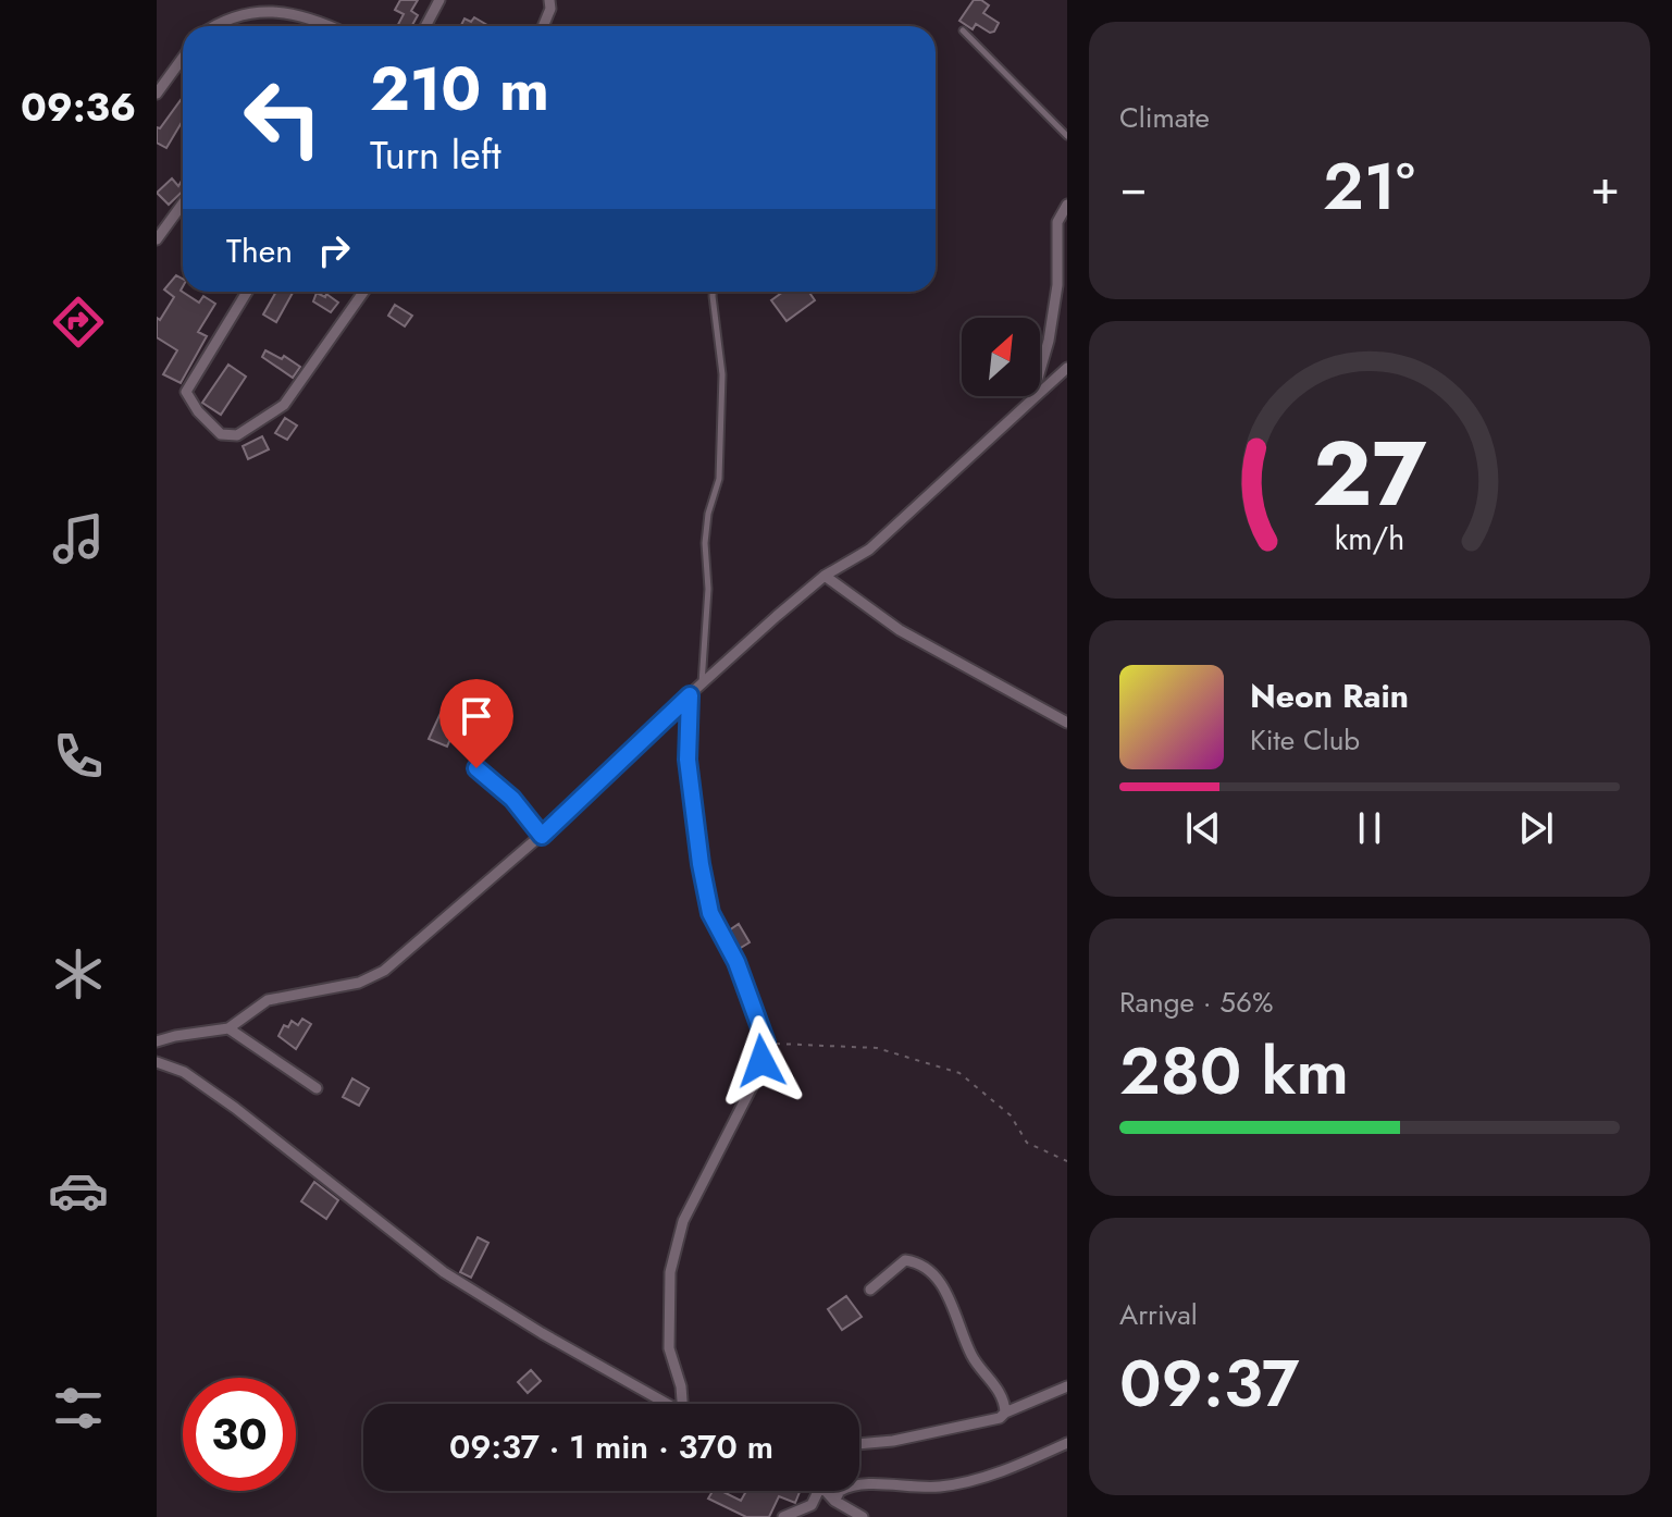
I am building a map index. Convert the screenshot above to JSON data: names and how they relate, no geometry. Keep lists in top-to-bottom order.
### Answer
{
  "north": "top right",
  "page": {
    "tabs": "09:36",
    "tile": [
      "Climate",
      ["Range · 56%", "280 km"],
      ["Arrival", "09:37"]
    ],
    "turn": ["210 m", "Turn left"],
    "heat": ["−", "21°", "+"],
    "then": "Then",
    "song": ["Neon Rain", "Kite Club"],
    "limit": "30",
    "trip": "09:37 · 1 min · 370 m",
    "gauge": ["27", "km/h"]
  }
}
